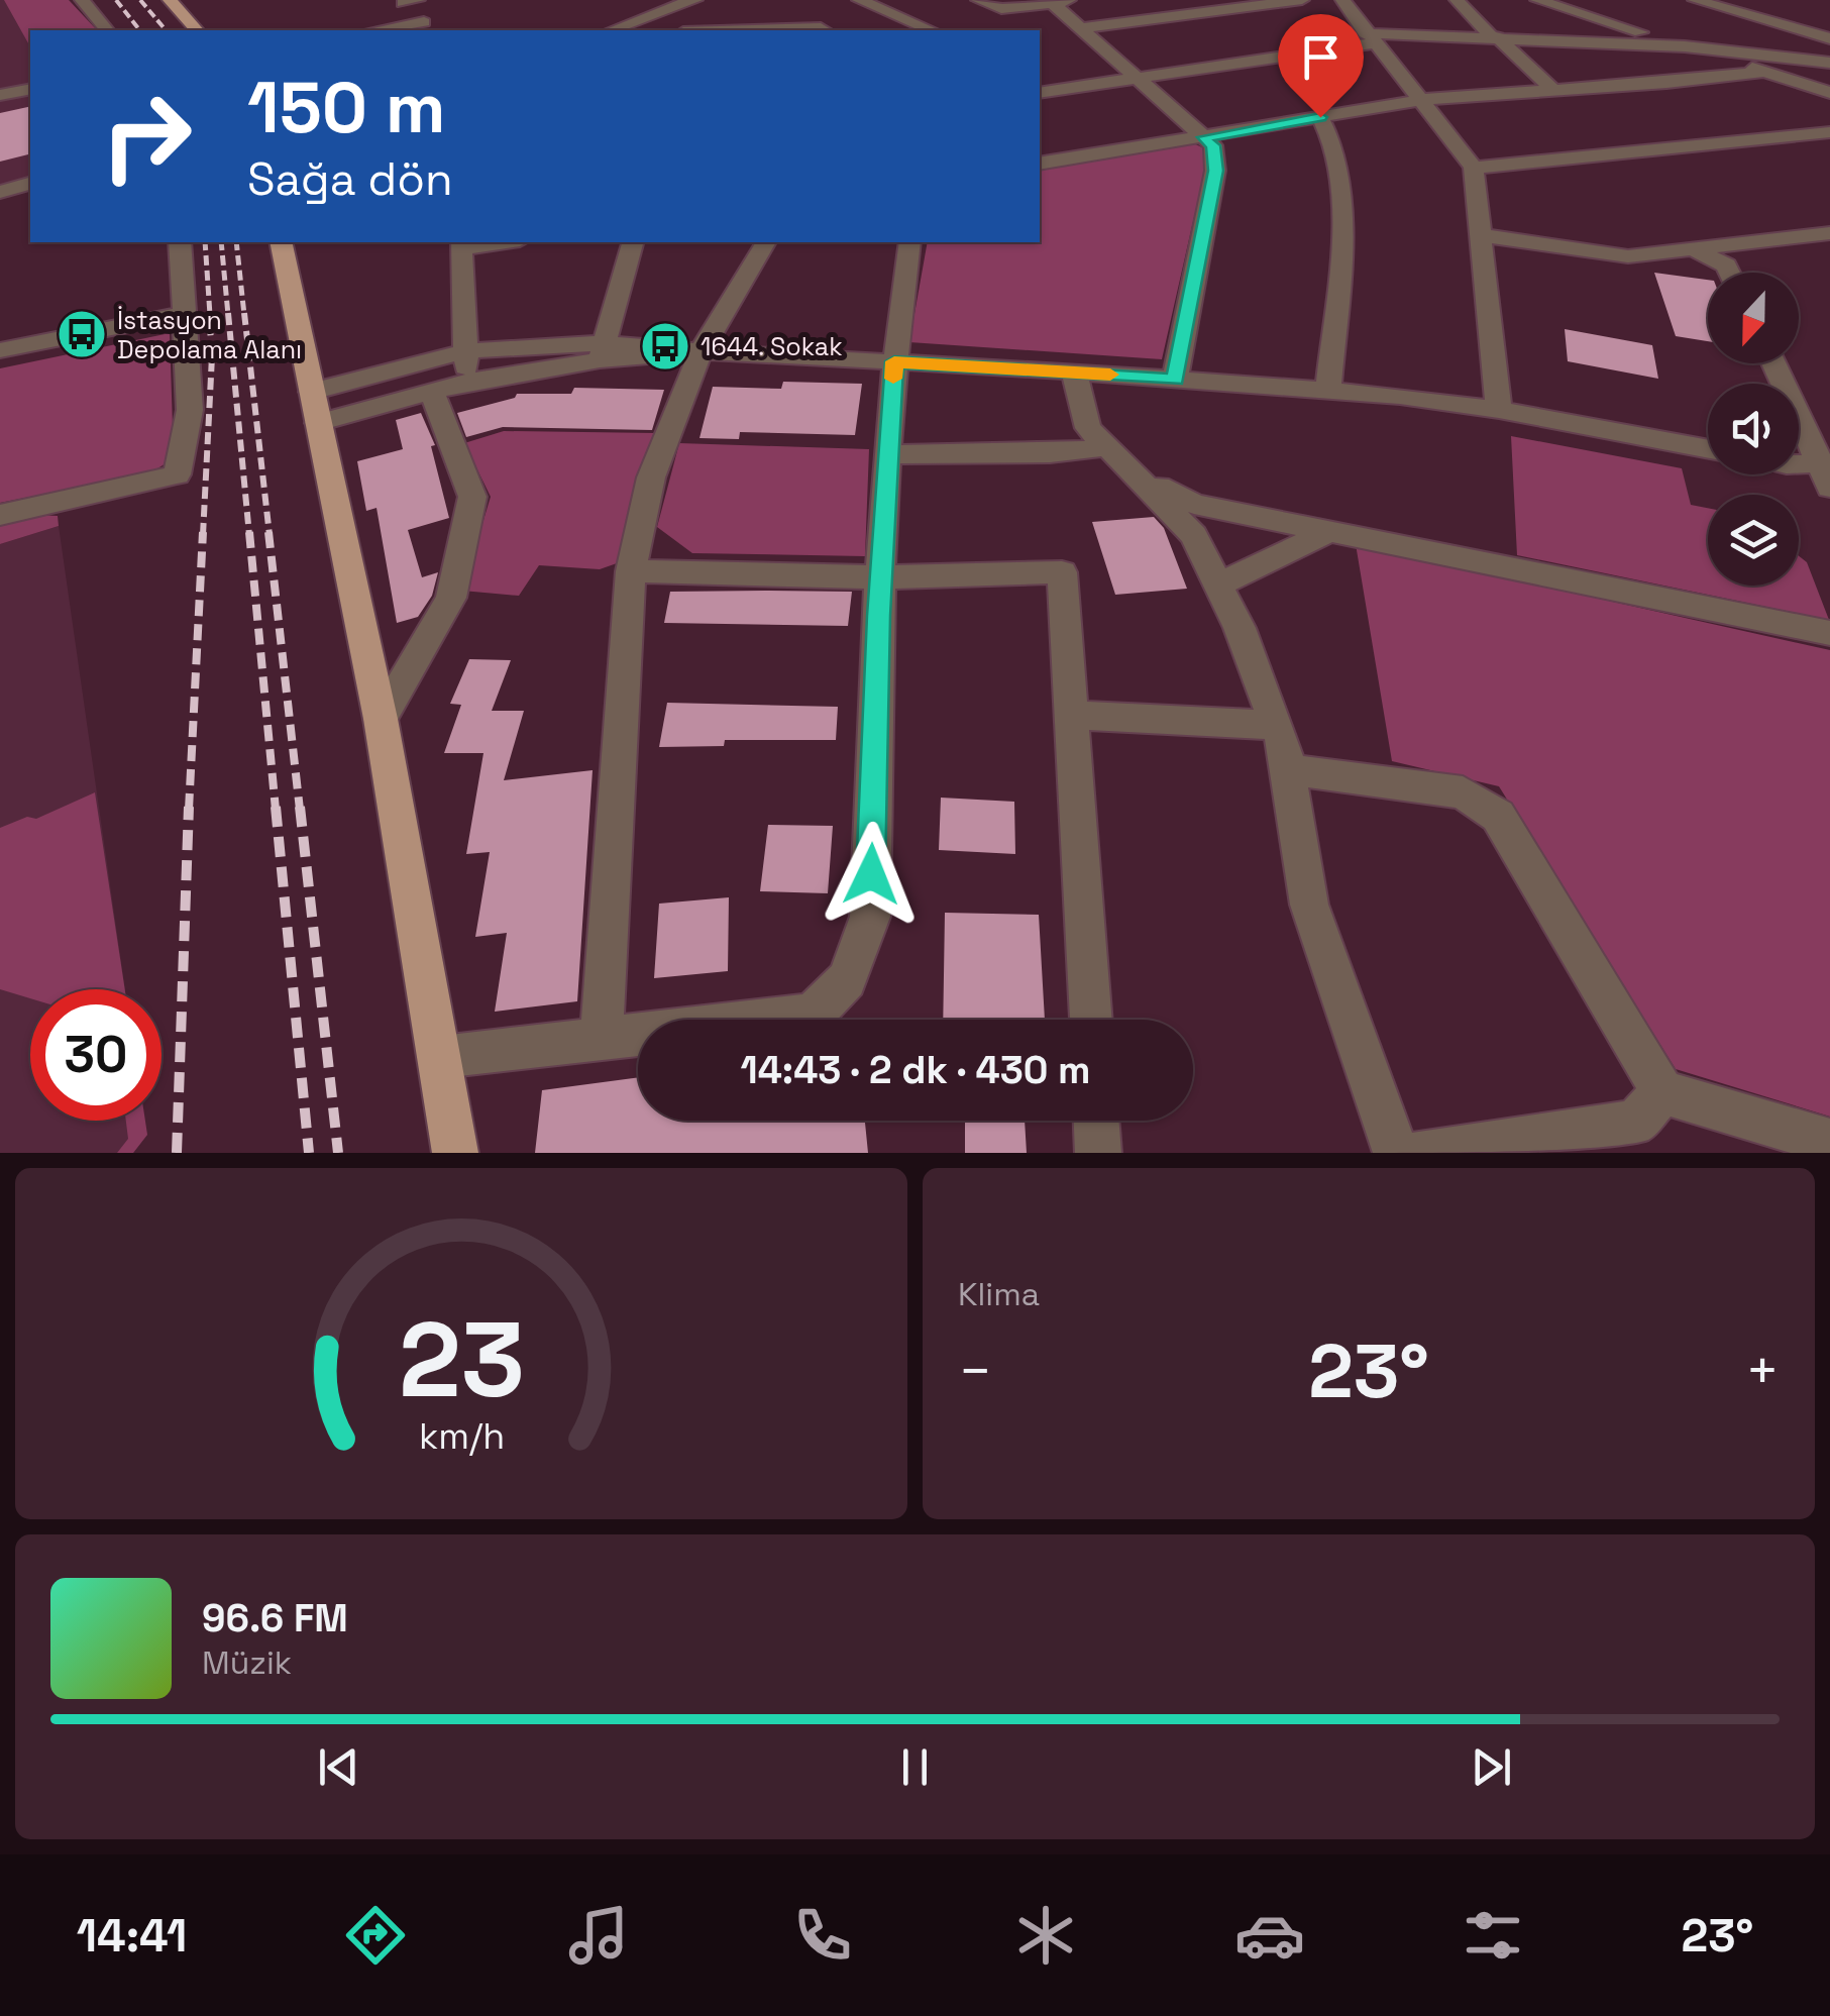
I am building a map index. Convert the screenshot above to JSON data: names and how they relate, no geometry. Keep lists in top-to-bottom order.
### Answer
{
  "places": {
    "bus stop": ["İstasyon Depolama Alanı", "1644. Sokak"]
  },
  "north": "bottom",
  "page": {
    "turn": ["150 m", "Sağa dön"],
    "limit": "30",
    "trip": "14:43 · 2 dk · 430 m",
    "tile": "Klima",
    "heat": ["−", "23°", "+"],
    "song": ["96.6 FM", "Müzik"],
    "tabs": ["14:41", "23°"],
    "gauge": ["23", "km/h"]
  }
}
